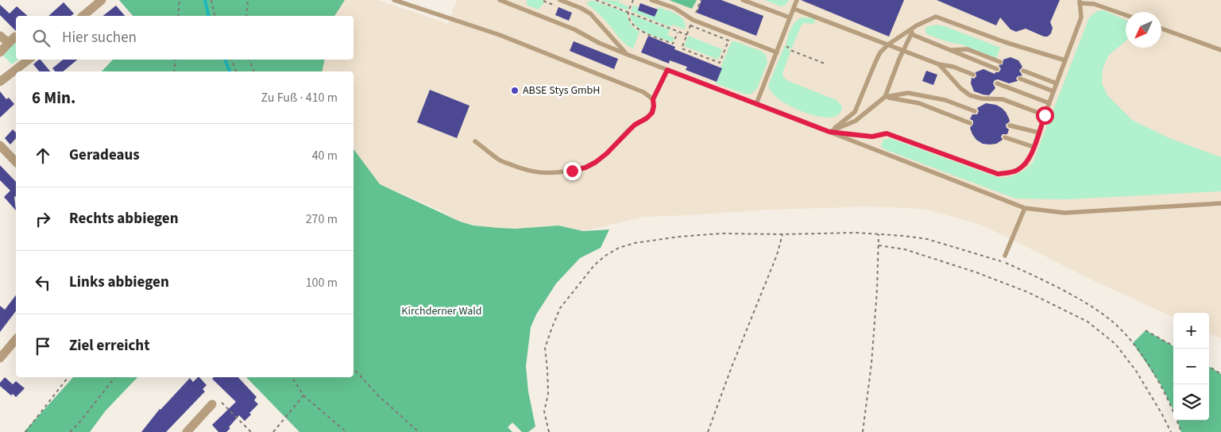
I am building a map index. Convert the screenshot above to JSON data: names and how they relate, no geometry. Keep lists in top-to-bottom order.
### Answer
{
  "parks": ["Kirchderner Wald"],
  "places": ["ABSE Stys GmbH"],
  "north": "bottom left",
  "page": {
    "search": "Hier suchen",
    "heading": ["6 Min.", "Zu Fuß · 410 m"],
    "list": [
      ["Geradeaus", "40 m"],
      ["Rechts abbiegen", "270 m"],
      ["Links abbiegen", "100 m"],
      "Ziel erreicht"
    ],
    "map_buttons": ["+", "−"]
  }
}
